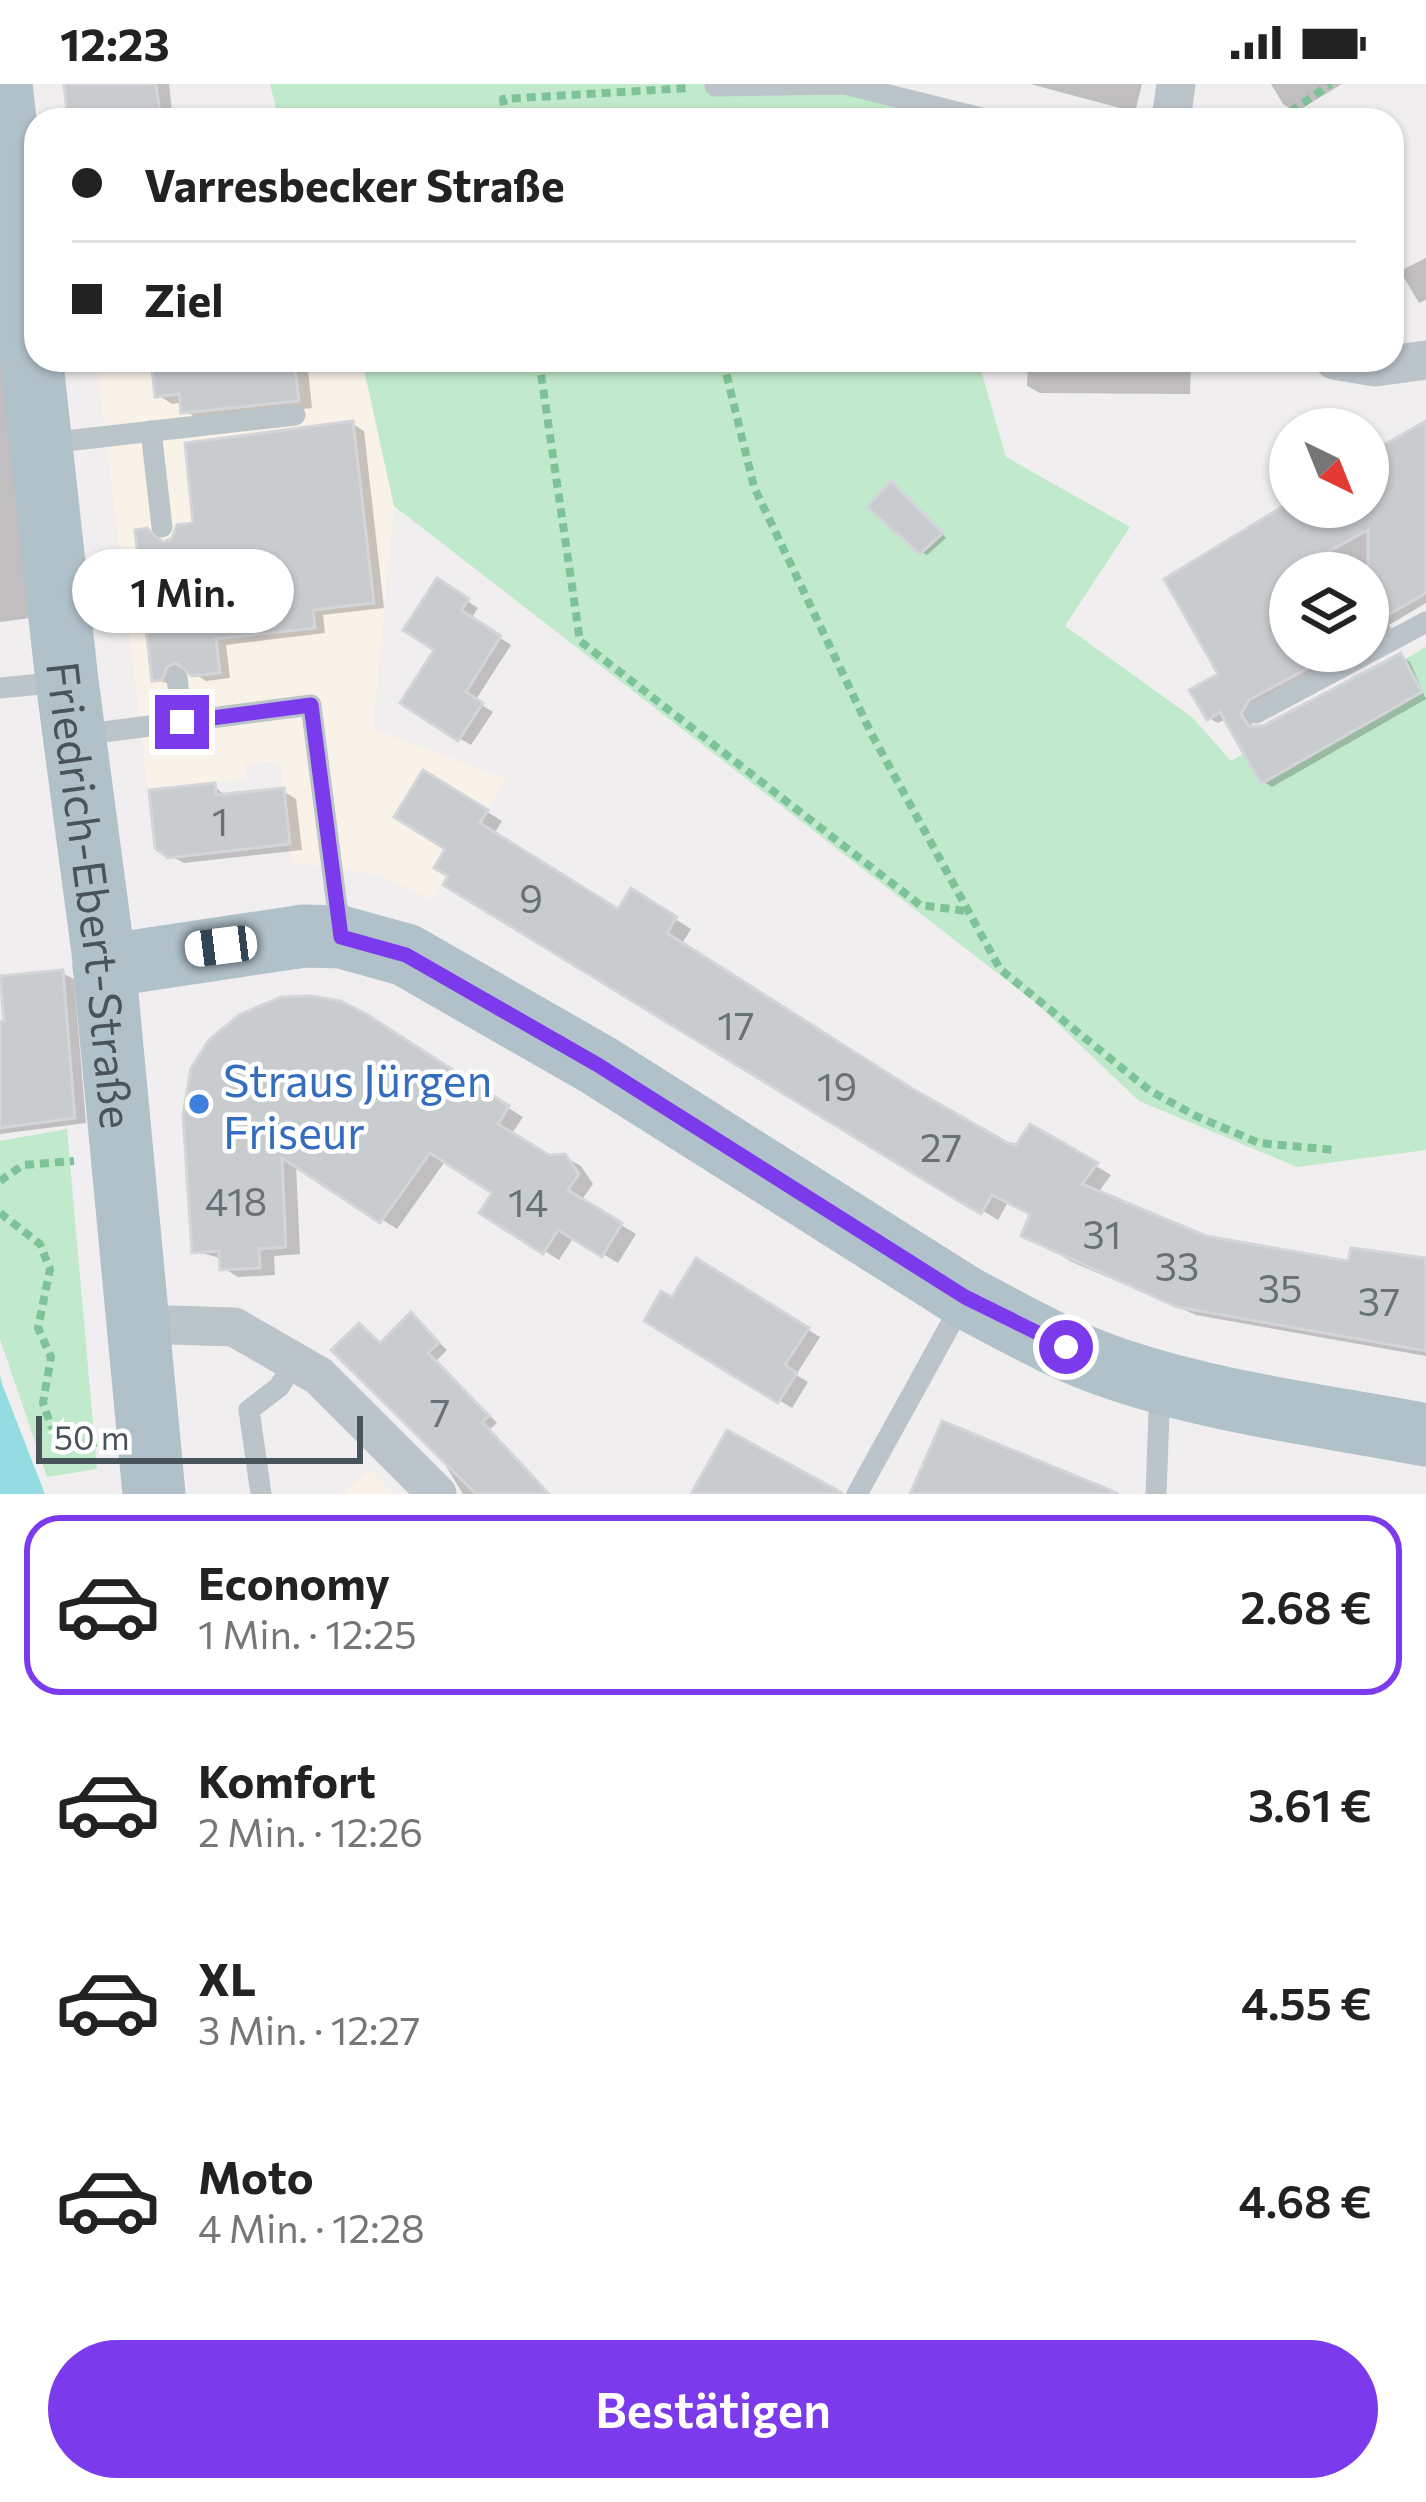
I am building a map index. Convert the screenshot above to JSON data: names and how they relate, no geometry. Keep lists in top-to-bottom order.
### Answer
{
  "streets": {
    "main road": ["Friedrich-Ebert-Straße"]
  },
  "places": ["Straus Jürgen Friseur"],
  "house_numbers": [
    "1",
    "9",
    "17",
    "19",
    "27",
    "418",
    "14",
    "31",
    "33",
    "35",
    "37",
    "7"
  ],
  "scale_bar": "50 m",
  "north": "bottom right",
  "page": {
    "status": "12:23",
    "banner": ["Varresbecker Straße", "Ziel"],
    "bubble": "1 Min.",
    "scale": "50 m",
    "list": [
      {
        "name": "Economy",
        "note": "1 Min. · 12:25",
        "value": "2.68 €"
      },
      {
        "name": "Komfort",
        "note": "2 Min. · 12:26",
        "value": "3.61 €"
      },
      {
        "name": "XL",
        "note": "3 Min. · 12:27",
        "value": "4.55 €"
      },
      {
        "name": "Moto",
        "note": "4 Min. · 12:28",
        "value": "4.68 €"
      }
    ],
    "buttons": "Bestätigen"
  }
}
